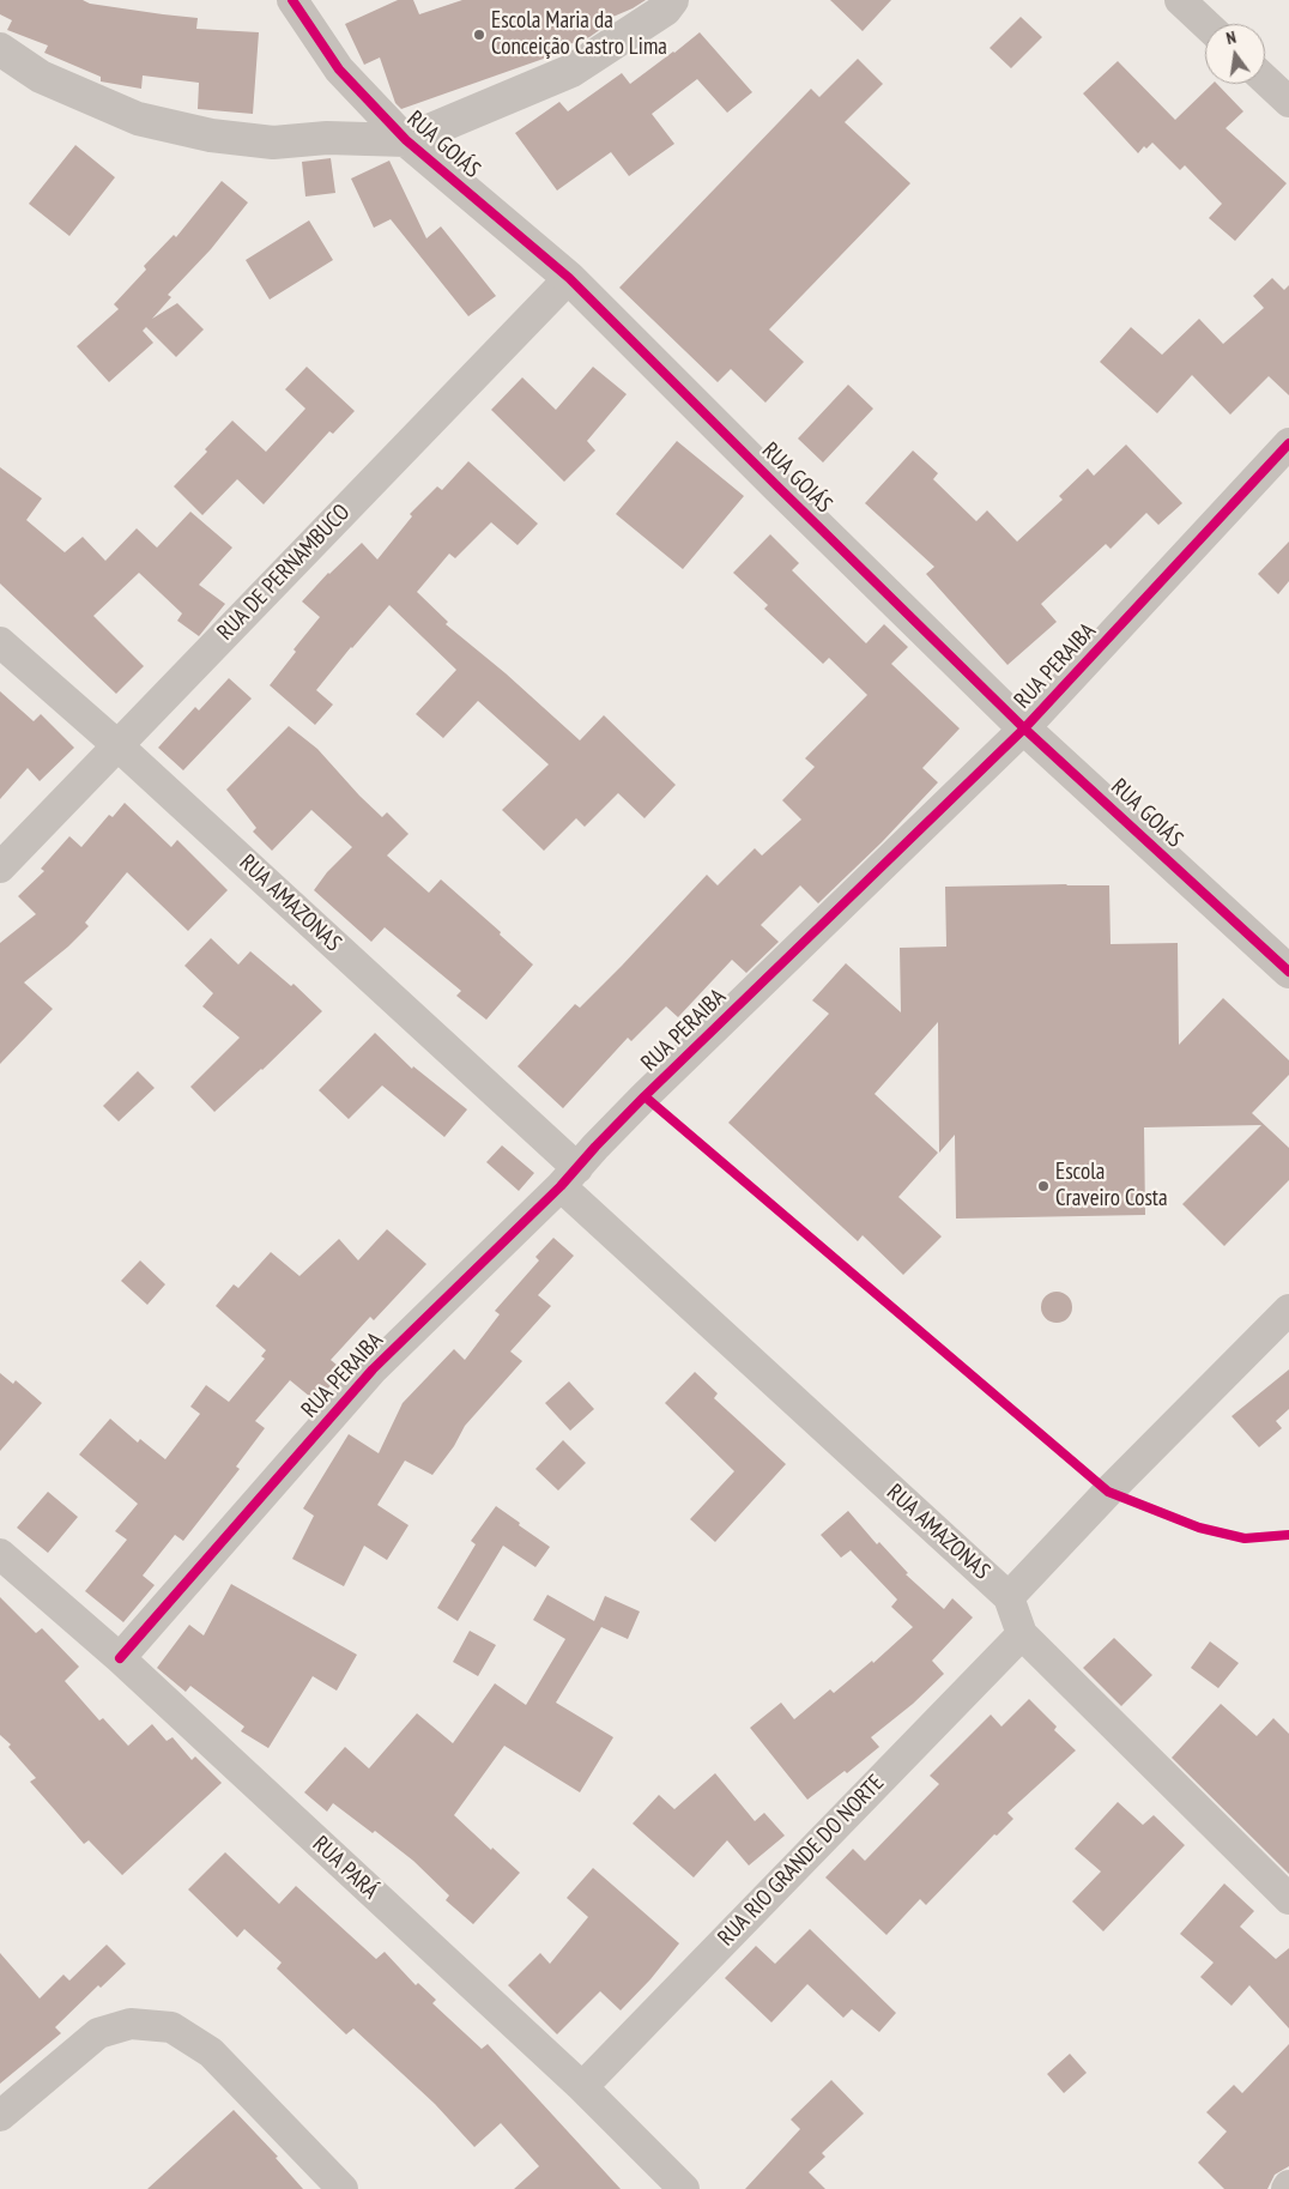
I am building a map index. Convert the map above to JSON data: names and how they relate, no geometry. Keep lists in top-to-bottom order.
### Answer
{
  "streets": {
    "street": [
      "RUA GOIÁS",
      "RUA DE PERNAMBUCO",
      "RUA PERAIBA",
      "RUA AMAZONAS",
      "RUA RIO GRANDE DO NORTE",
      "RUA PARÁ"
    ]
  },
  "crossings": [
    ["RUA GOIÁS", "RUA DE PERNAMBUCO"],
    ["RUA GOIÁS", "RUA PERAIBA"],
    ["RUA DE PERNAMBUCO", "RUA AMAZONAS"],
    ["RUA PERAIBA", "RUA AMAZONAS"],
    ["RUA PERAIBA", "RUA PARÁ"],
    ["RUA AMAZONAS", "RUA RIO GRANDE DO NORTE"],
    ["RUA RIO GRANDE DO NORTE", "RUA PARÁ"]
  ],
  "places": ["Escola Maria da Conceição Castro Lima", "Escola Craveiro Costa"],
  "north": "top"
}
